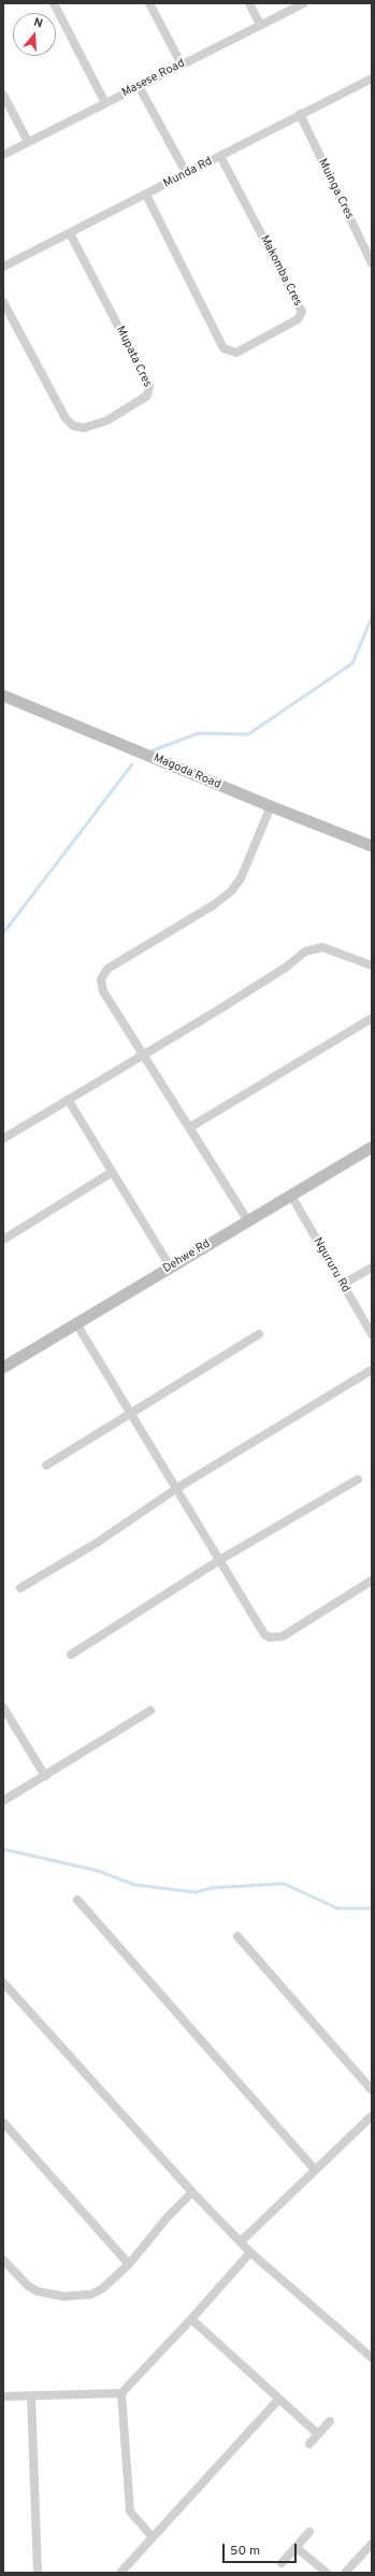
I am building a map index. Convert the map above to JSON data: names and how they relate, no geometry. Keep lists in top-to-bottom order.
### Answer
{
  "streets": {
    "street": [
      "Masese Road",
      "Munda Rd",
      "Muinga Cres",
      "Makomba Cres",
      "Mupata Cres",
      "Magoda Road",
      "Dehwe Rd",
      "Ngururu Rd"
    ]
  },
  "crossings": [
    ["Munda Rd", "Muinga Cres"],
    ["Munda Rd", "Makomba Cres"],
    ["Munda Rd", "Mupata Cres"],
    ["Dehwe Rd", "Ngururu Rd"]
  ],
  "scale_bar": "50 m",
  "north": "top"
}
